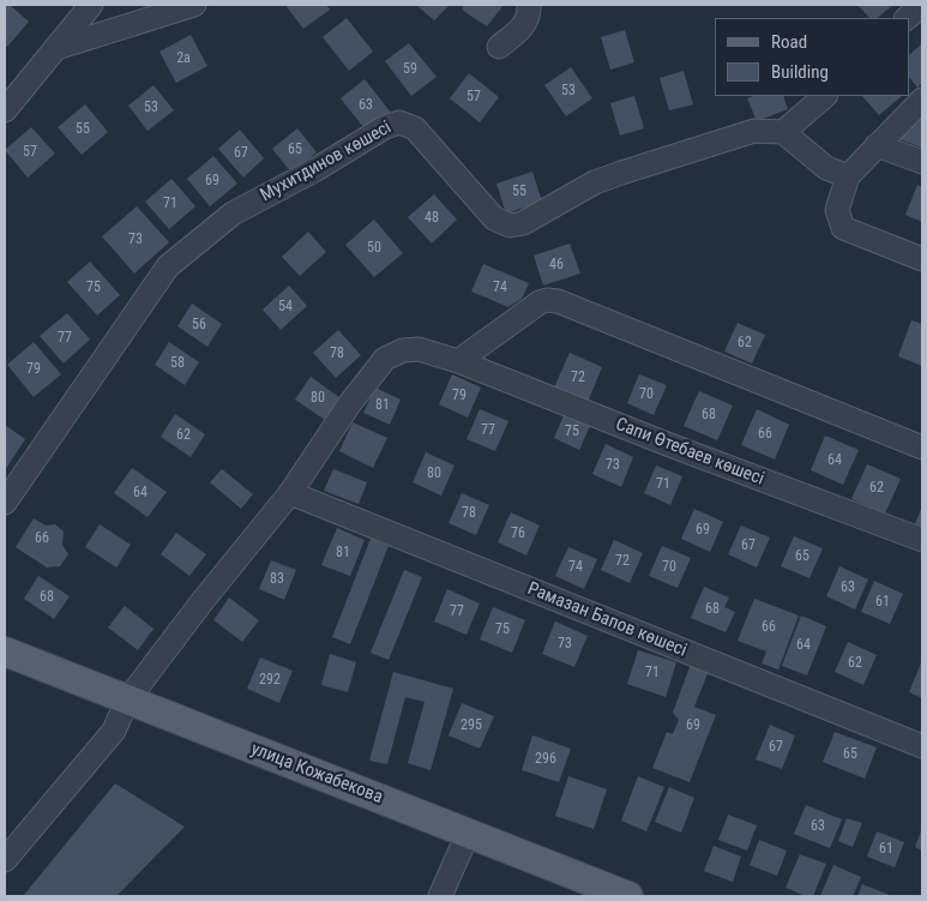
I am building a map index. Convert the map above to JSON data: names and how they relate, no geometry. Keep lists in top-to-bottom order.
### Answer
{
  "streets": {
    "main road": ["улица Кожабекова"],
    "street": ["Мухитдинов көшесі", "Сапи Өтебаев көшесі", "Рамазан Бапов көшесі"]
  },
  "crossings": [
    ["Сапи Өтебаев көшесі", "Рамазан Бапов көшесі"],
    ["Сапи Өтебаев көшесі", "улица Кожабекова"]
  ],
  "house_numbers": [
    "2а",
    "59",
    "53",
    "57",
    "63",
    "53",
    "55",
    "65",
    "57",
    "67",
    "69",
    "55",
    "71",
    "48",
    "73",
    "50",
    "46",
    "75",
    "74",
    "54",
    "56",
    "77",
    "62",
    "78",
    "58",
    "79",
    "72",
    "70",
    "79",
    "80",
    "81",
    "68",
    "77",
    "75",
    "66",
    "62",
    "64",
    "73",
    "80",
    "71",
    "62",
    "64",
    "78",
    "69",
    "76",
    "66",
    "67",
    "81",
    "65",
    "72",
    "74",
    "70",
    "83",
    "63",
    "68",
    "61",
    "68",
    "77",
    "66",
    "75",
    "73",
    "64",
    "62",
    "71",
    "292",
    "295",
    "69",
    "67",
    "65",
    "296",
    "63",
    "61"
  ],
  "legend": ["Road", "Building"]
}
